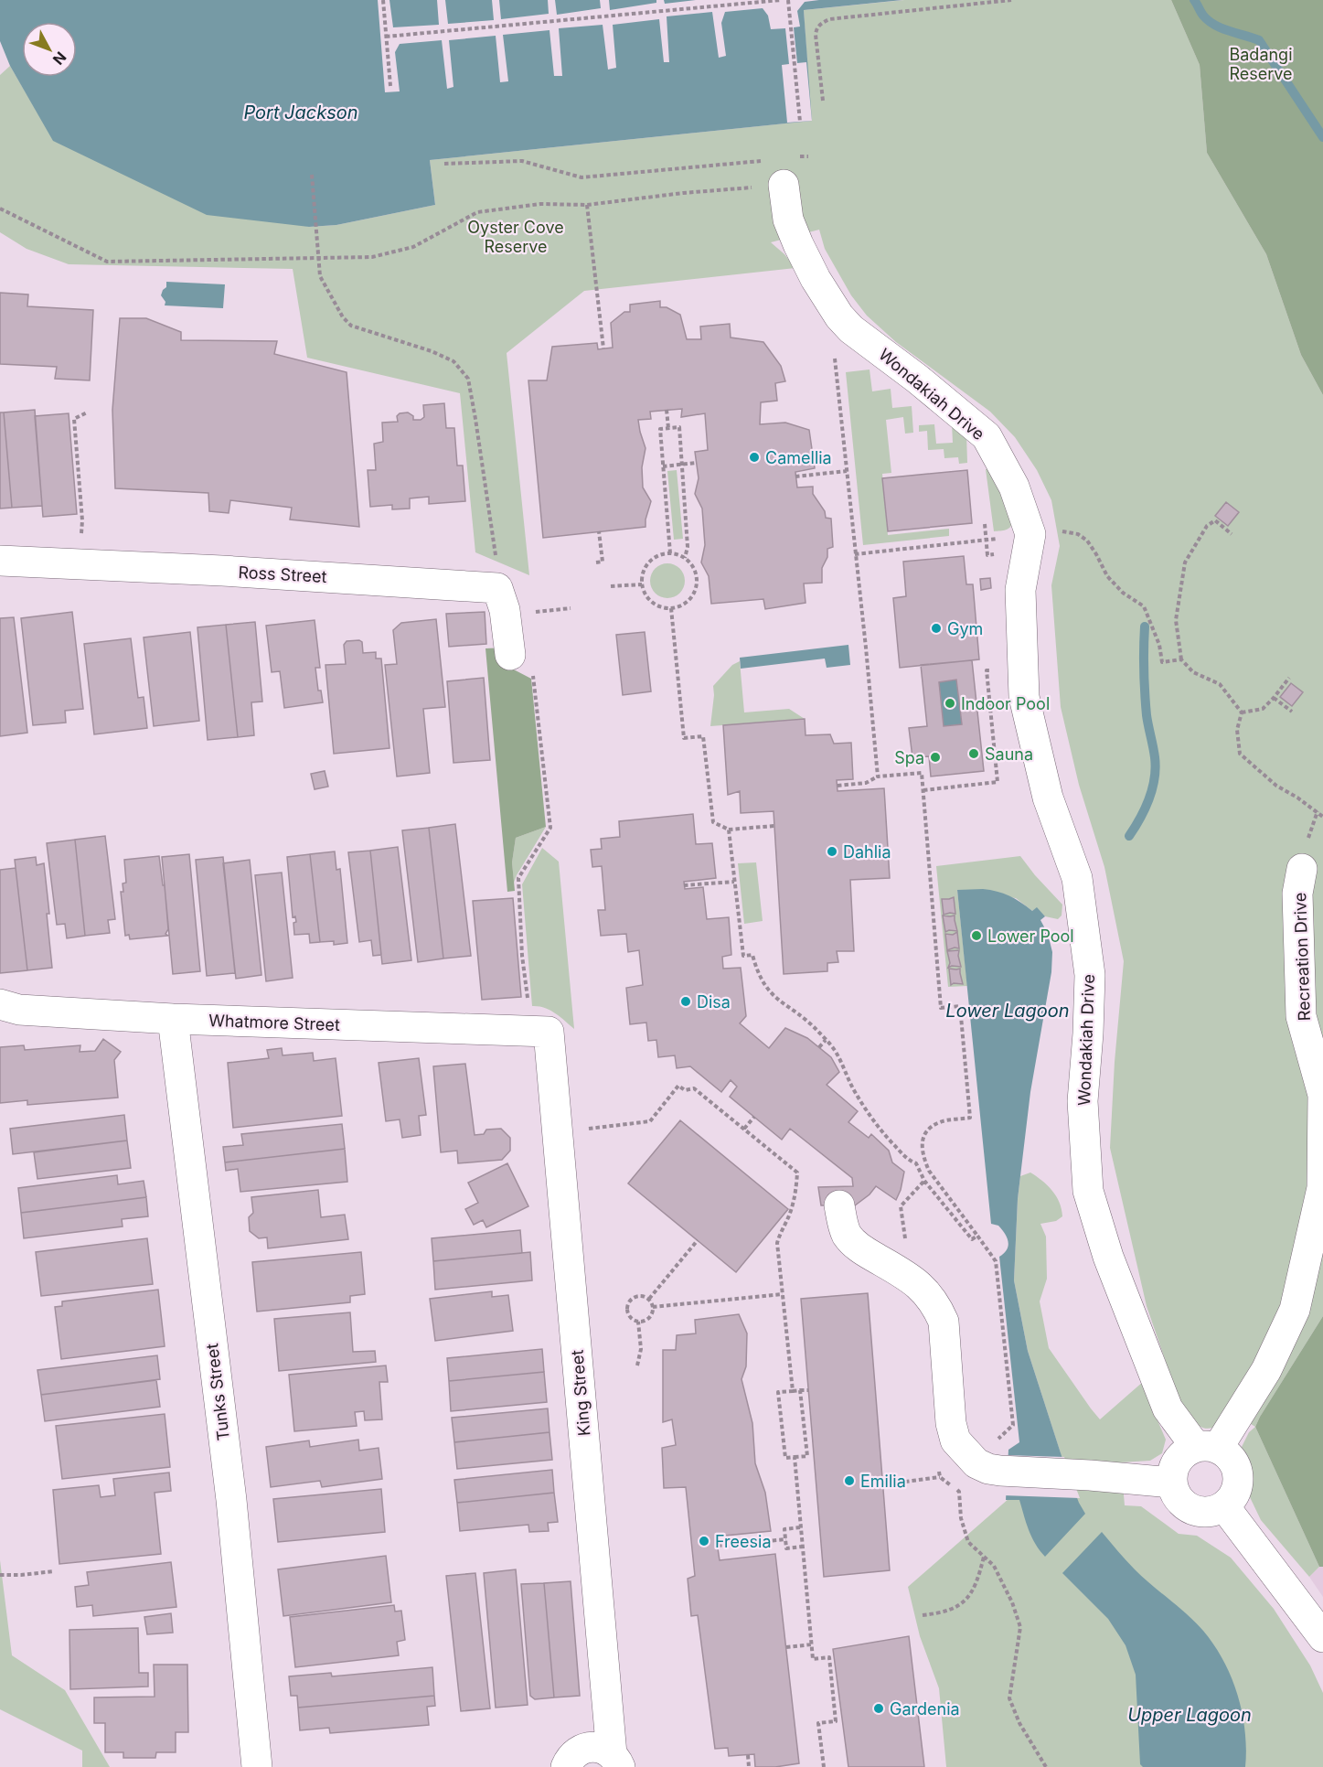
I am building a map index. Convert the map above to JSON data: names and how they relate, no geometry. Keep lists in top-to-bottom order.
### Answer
{
  "streets": {
    "street": [
      "Wondakiah Drive",
      "Ross Street",
      "Recreation Drive",
      "Whatmore Street",
      "Tunks Street",
      "King Street"
    ]
  },
  "crossings": [
    ["Wondakiah Drive", "Recreation Drive"],
    ["Whatmore Street", "Tunks Street"],
    ["Whatmore Street", "King Street"]
  ],
  "water": ["Port Jackson", "Lower Lagoon", "Upper Lagoon"],
  "parks": ["Badangi Reserve", "Oyster Cove Reserve"],
  "places": [
    "Camellia",
    "Gym",
    "Indoor Pool",
    "Sauna",
    "Spa",
    "Dahlia",
    "Lower Pool",
    "Disa",
    "Emilia",
    "Freesia",
    "Gardenia"
  ],
  "north": "bottom right"
}
